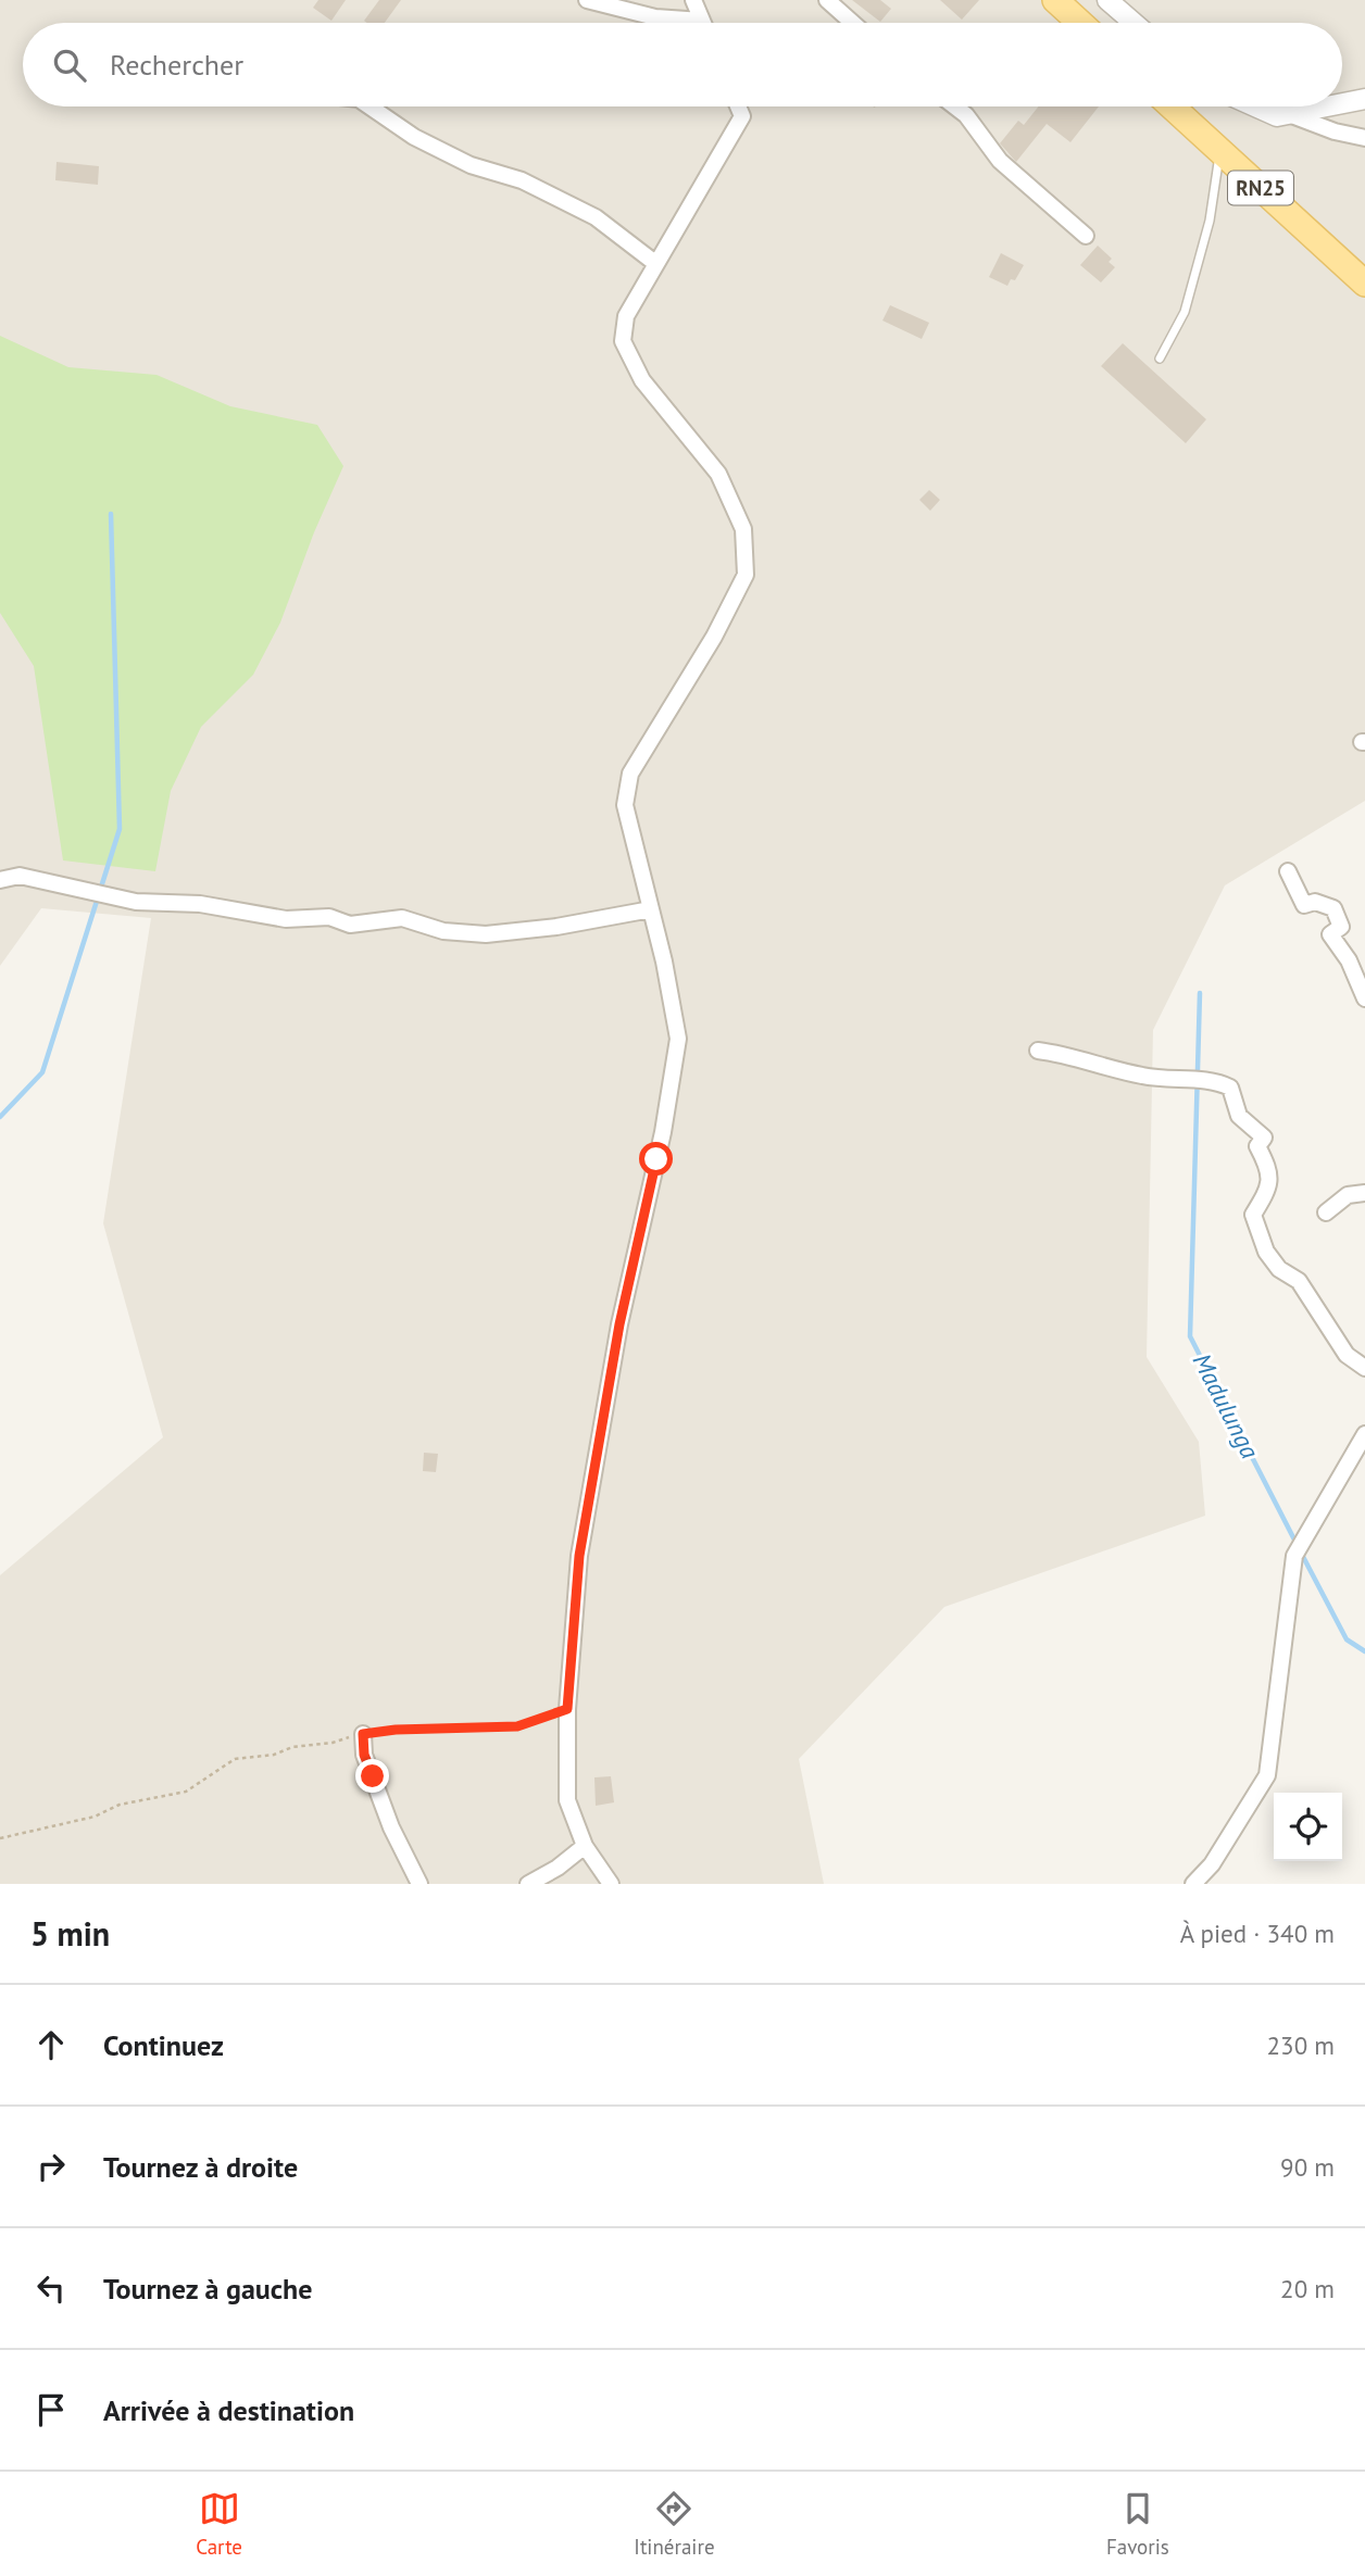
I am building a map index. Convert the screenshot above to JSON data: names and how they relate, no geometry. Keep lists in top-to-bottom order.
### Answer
{
  "streets": {
    "main road": ["RN25"]
  },
  "water": ["Madulunga"],
  "page": {
    "search": "Rechercher",
    "heading": ["5 min", "À pied · 340 m"],
    "list": [
      ["Continuez", "230 m"],
      ["Tournez à droite", "90 m"],
      ["Tournez à gauche", "20 m"],
      "Arrivée à destination"
    ],
    "nav": ["Carte", "Itinéraire", "Favoris"]
  }
}
